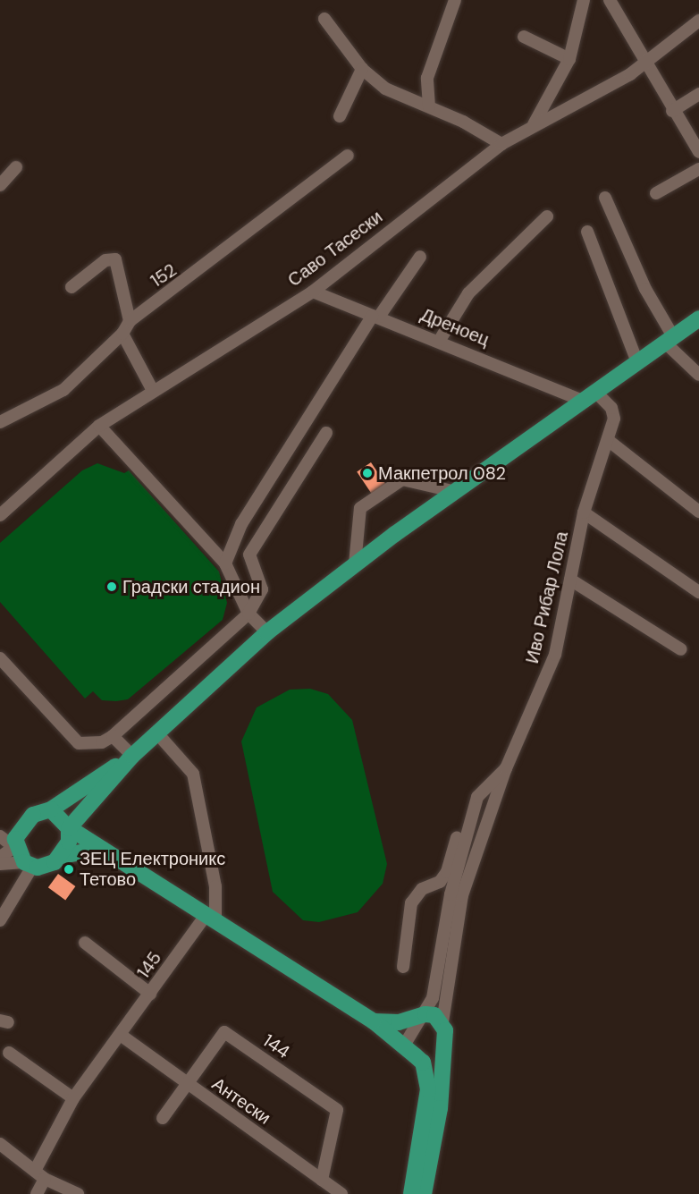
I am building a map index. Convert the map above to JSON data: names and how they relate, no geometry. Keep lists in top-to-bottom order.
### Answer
{
  "streets": {
    "street": [
      "Саво Тасески",
      "152",
      "Дреноец",
      "Иво Рибар Лола",
      "145",
      "144",
      "Антески"
    ]
  },
  "crossings": [
    ["Саво Тасески", "Дреноец"],
    ["Дреноец", "Иво Рибар Лола"],
    ["145", "Антески"],
    ["144", "Антески"]
  ],
  "places": ["Макпетрол 082", "Градски стадион", "ЗЕЦ Електроникс Тетово"]
}
